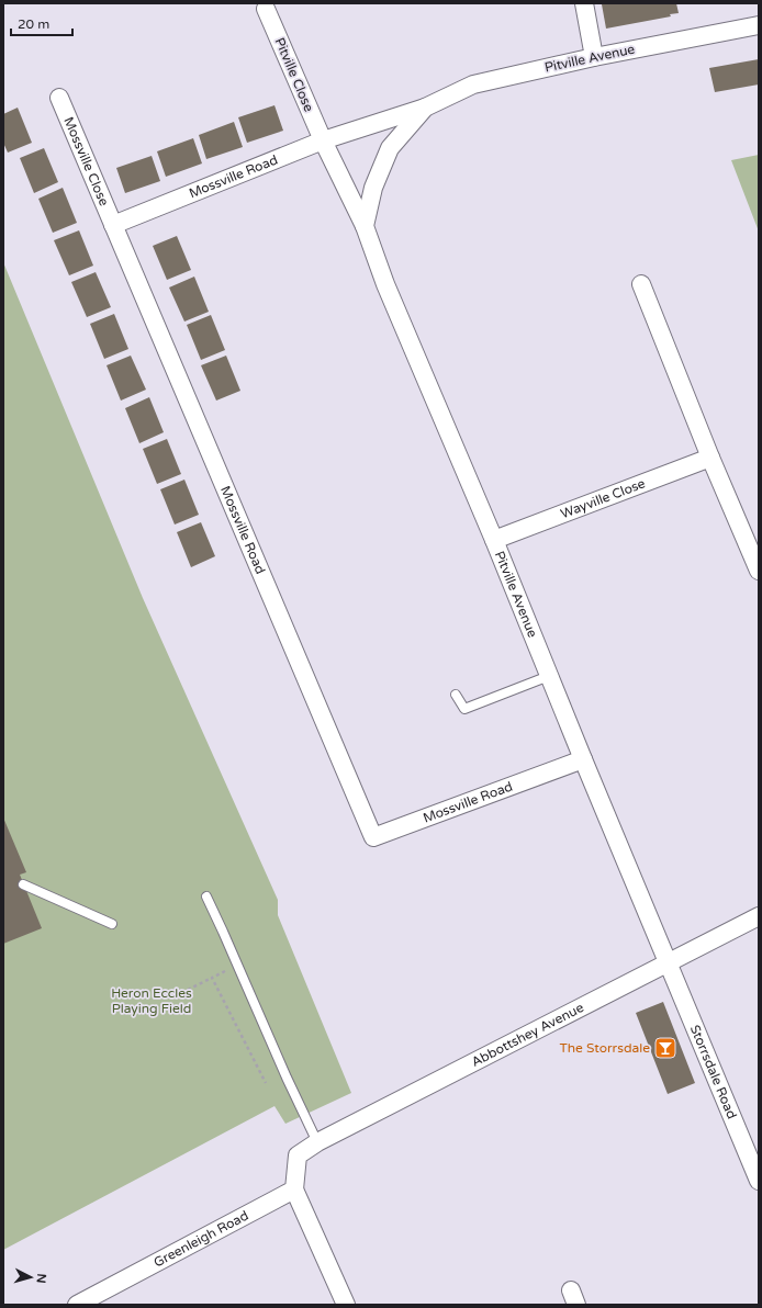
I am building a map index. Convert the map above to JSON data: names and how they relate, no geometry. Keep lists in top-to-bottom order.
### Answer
{
  "streets": {
    "street": [
      "Pitville Avenue",
      "Pitville Close",
      "Mossville Close",
      "Mossville Road",
      "Wayville Close",
      "Abbottshey Avenue",
      "Storrsdale Road",
      "Greenleigh Road"
    ]
  },
  "crossings": [
    ["Pitville Avenue", "Pitville Close"],
    ["Pitville Avenue", "Mossville Road"],
    ["Pitville Avenue", "Wayville Close"],
    ["Pitville Avenue", "Abbottshey Avenue"],
    ["Pitville Avenue", "Storrsdale Road"],
    ["Pitville Close", "Mossville Road"],
    ["Mossville Close", "Mossville Road"],
    ["Abbottshey Avenue", "Storrsdale Road"],
    ["Abbottshey Avenue", "Greenleigh Road"]
  ],
  "parks": ["Heron Eccles Playing Field"],
  "places": {
    "bar": ["The Storrsdale"]
  },
  "scale_bar": "20 m",
  "north": "right"
}
